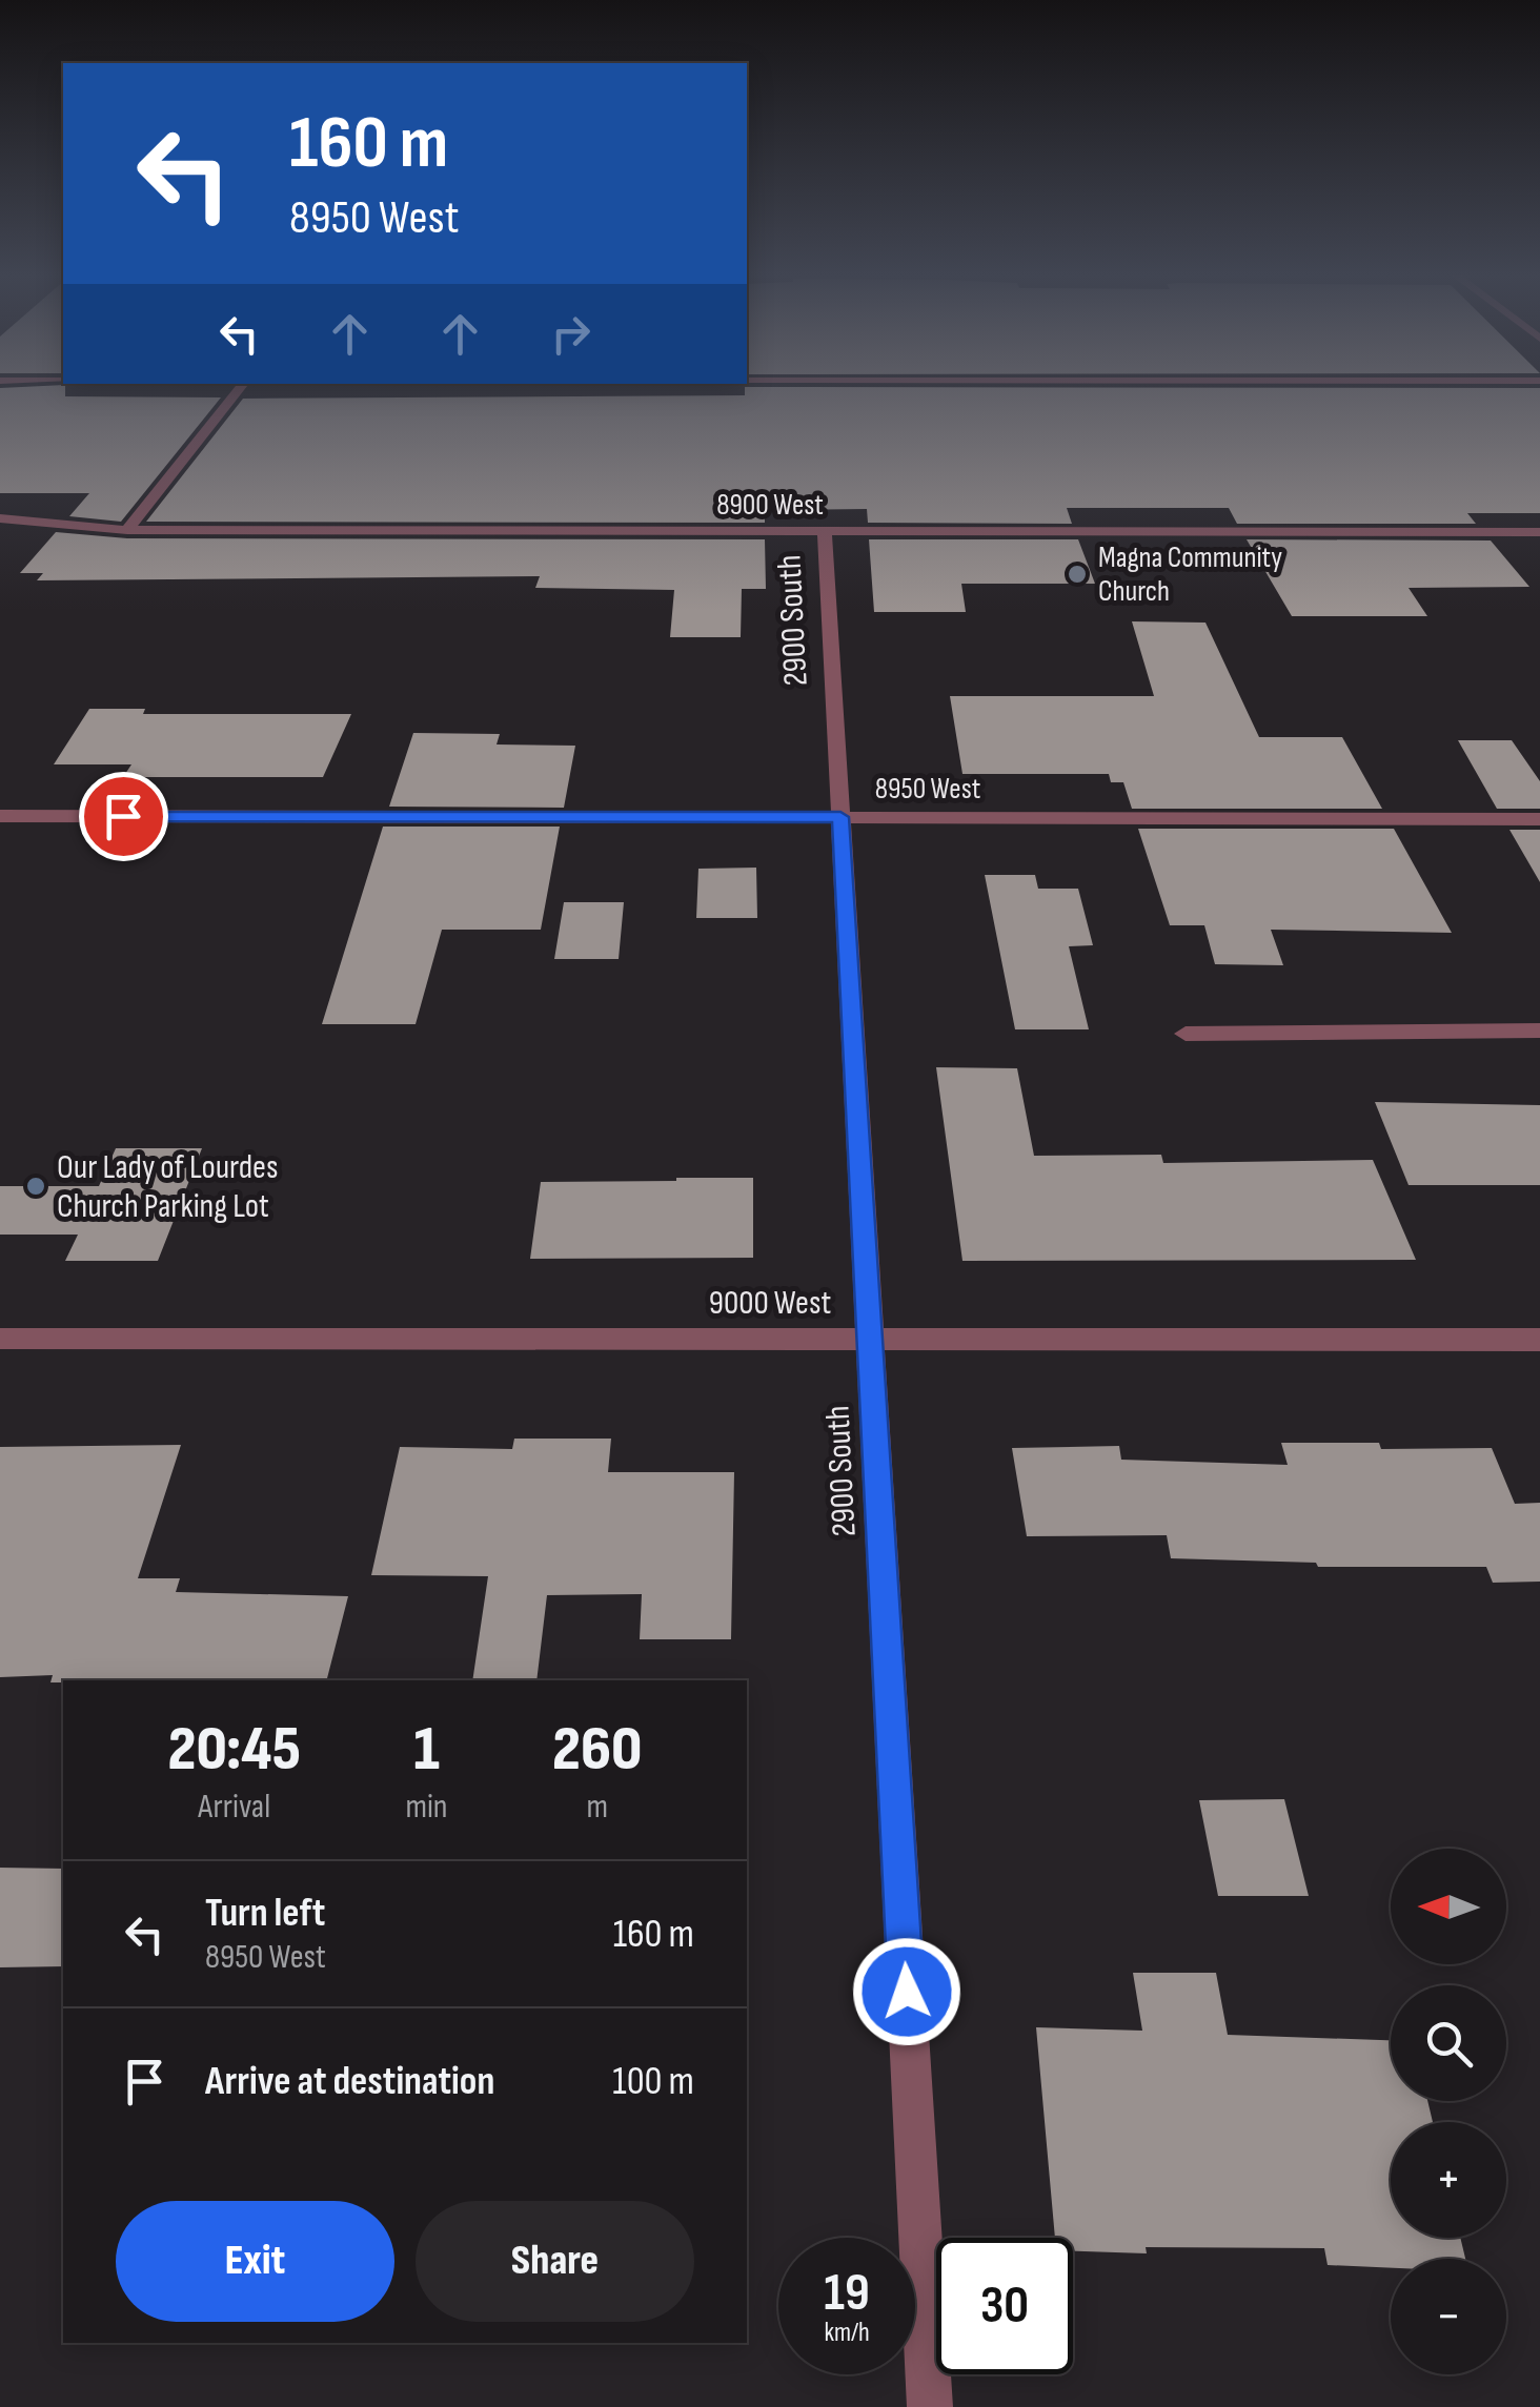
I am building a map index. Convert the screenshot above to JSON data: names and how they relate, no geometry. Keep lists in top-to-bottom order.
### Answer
{
  "streets": {
    "street": [
      "8900 West",
      "2900 South",
      "8950 West",
      "9000 West"
    ]
  },
  "crossings": [
    ["8900 West", "2900 South"],
    ["2900 South", "8950 West"],
    ["2900 South", "9000 West"]
  ],
  "places": ["Magna Community Church", "Our Lady of Lourdes Church Parking Lot"],
  "north": "left",
  "page": {
    "turn": ["160 m", "8950 West"],
    "eta": [
      "20:45",
      "Arrival",
      "1",
      "min",
      "260",
      "m"
    ],
    "map_buttons": ["+", "−"],
    "list": [
      {
        "name": "Turn left",
        "note": "8950 West",
        "value": "160 m"
      },
      {
        "name": "Arrive at destination",
        "value": "100 m"
      }
    ],
    "buttons": ["Exit", "Share"],
    "speed": "19 km/h",
    "limit": "30"
  }
}
